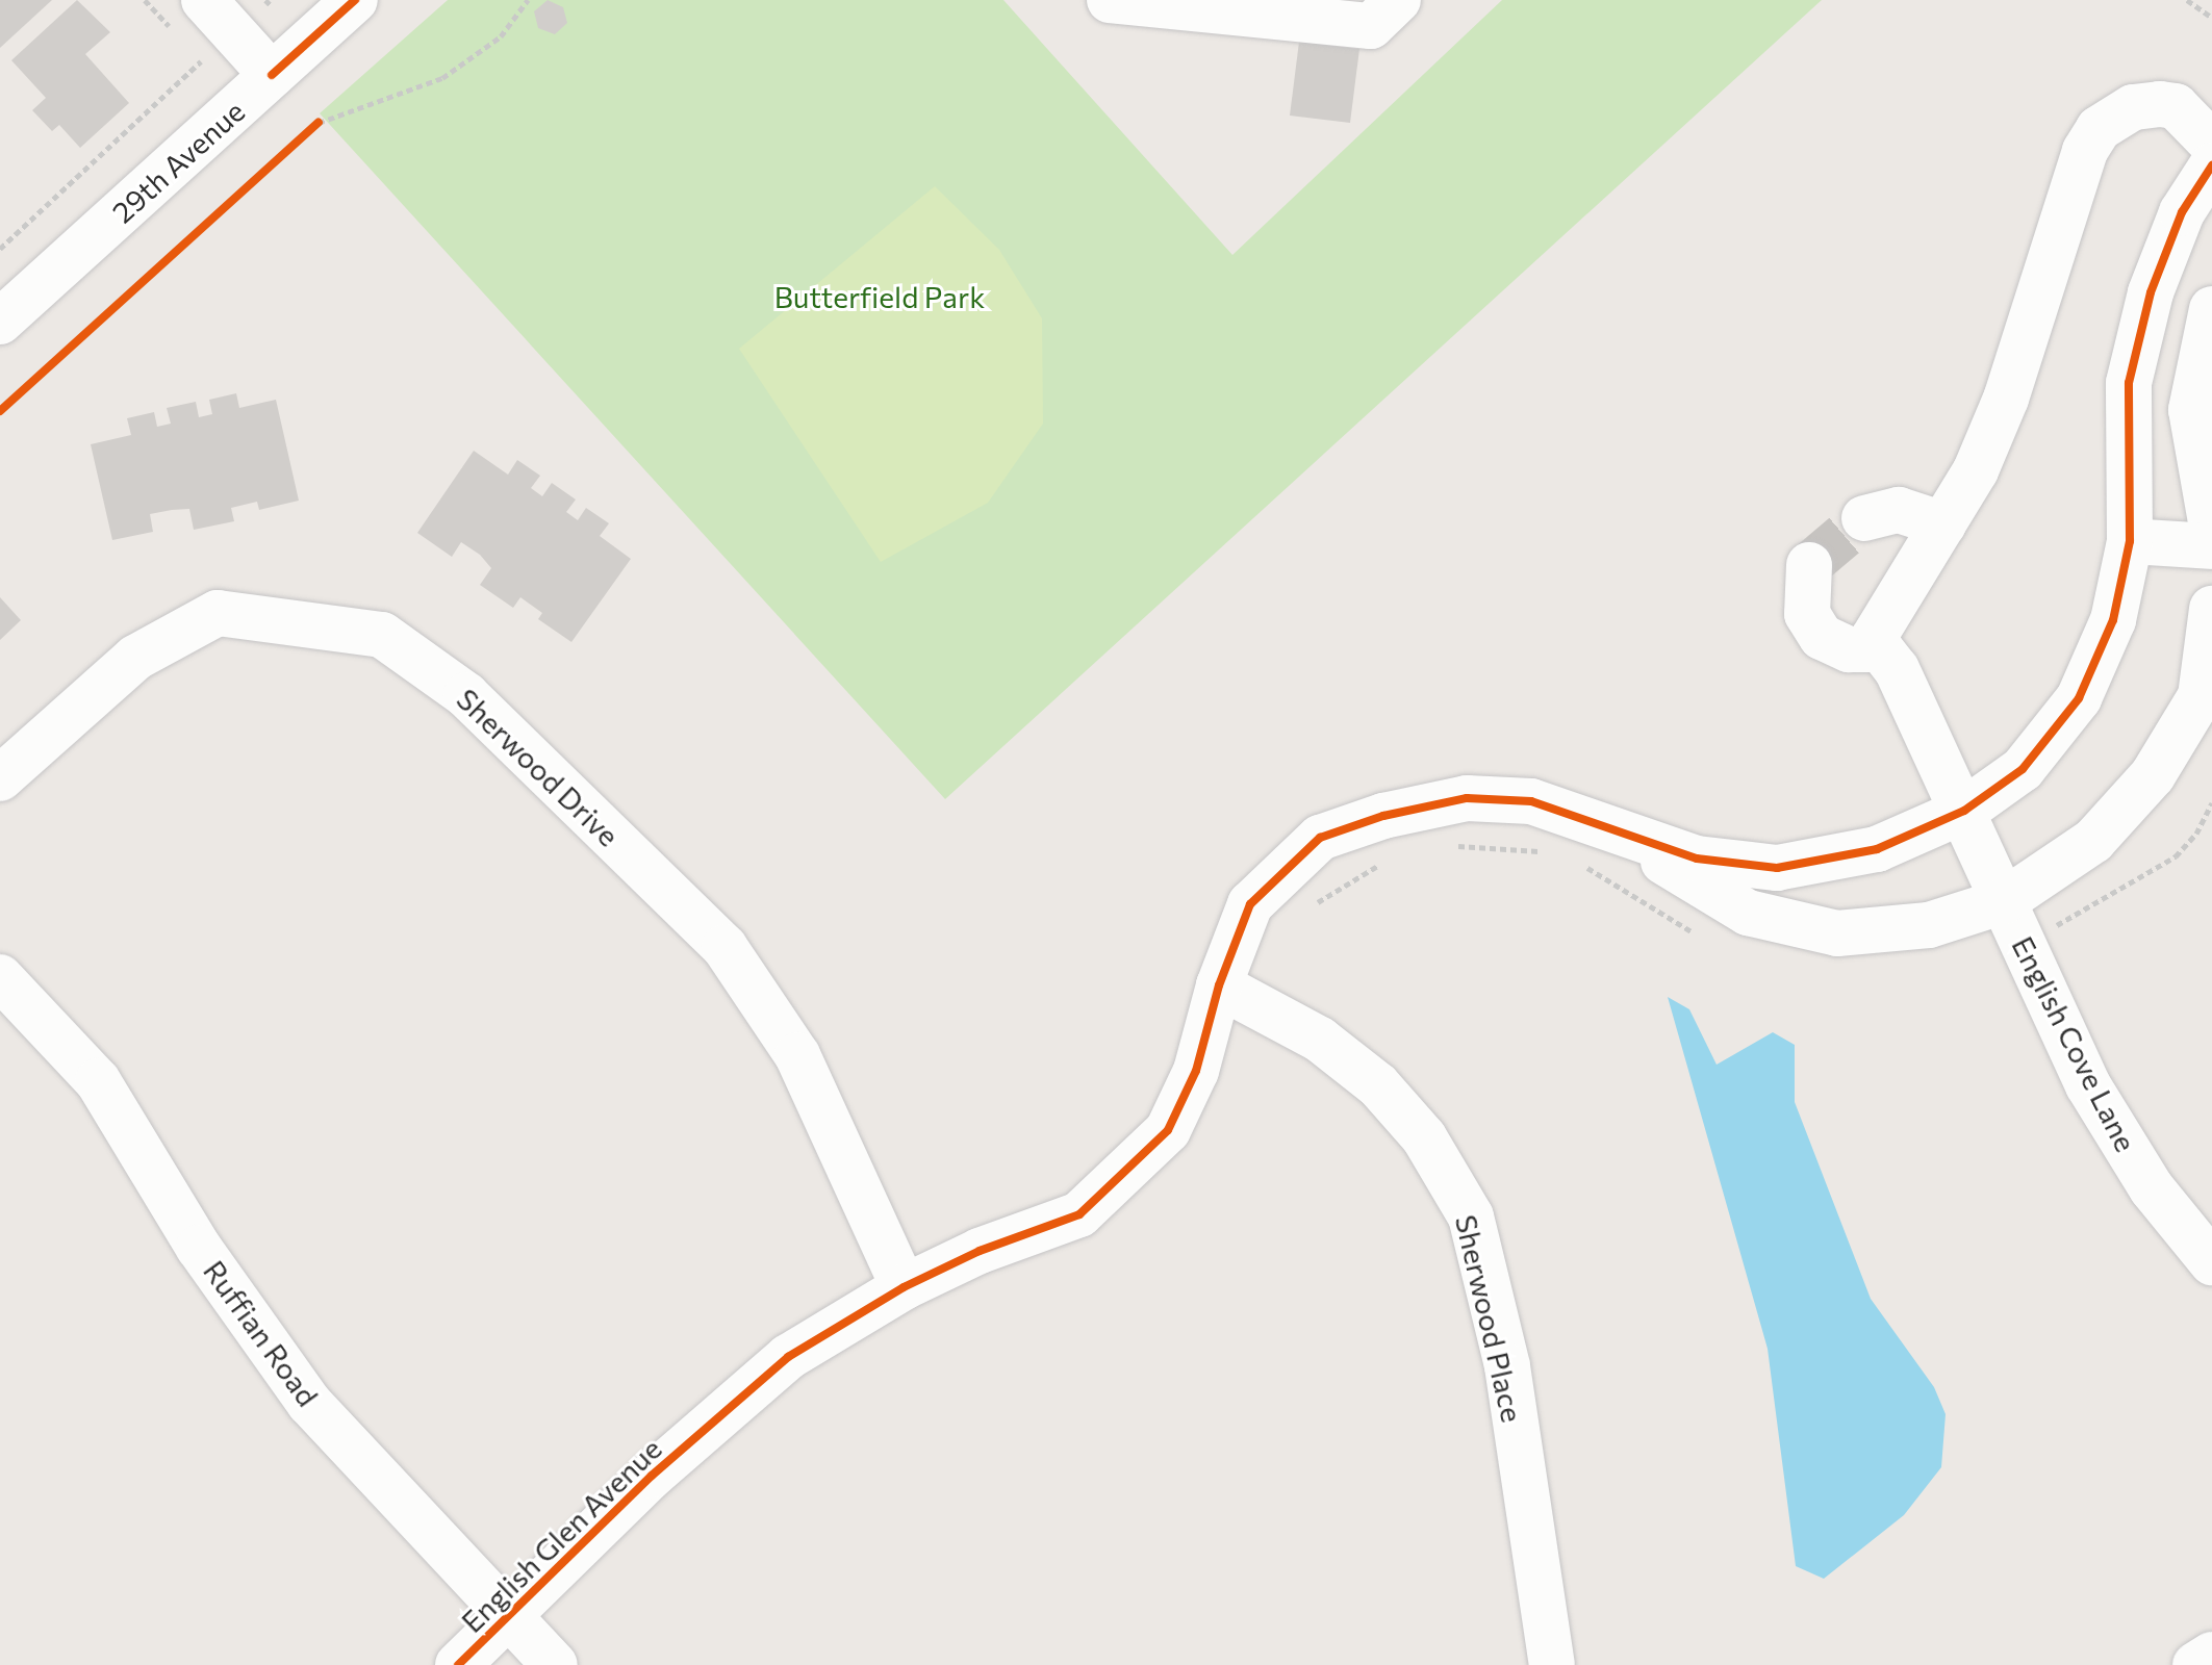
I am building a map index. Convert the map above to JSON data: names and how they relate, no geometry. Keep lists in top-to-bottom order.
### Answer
{
  "streets": {
    "street": [
      "29th Avenue",
      "Sherwood Drive",
      "English Cove Lane",
      "Sherwood Place",
      "Ruffian Road",
      "English Glen Avenue"
    ]
  },
  "crossings": [
    ["Sherwood Drive", "English Glen Avenue"],
    ["English Cove Lane", "English Glen Avenue"],
    ["Sherwood Place", "English Glen Avenue"],
    ["Ruffian Road", "English Glen Avenue"]
  ],
  "parks": ["Butterfield Park"]
}
